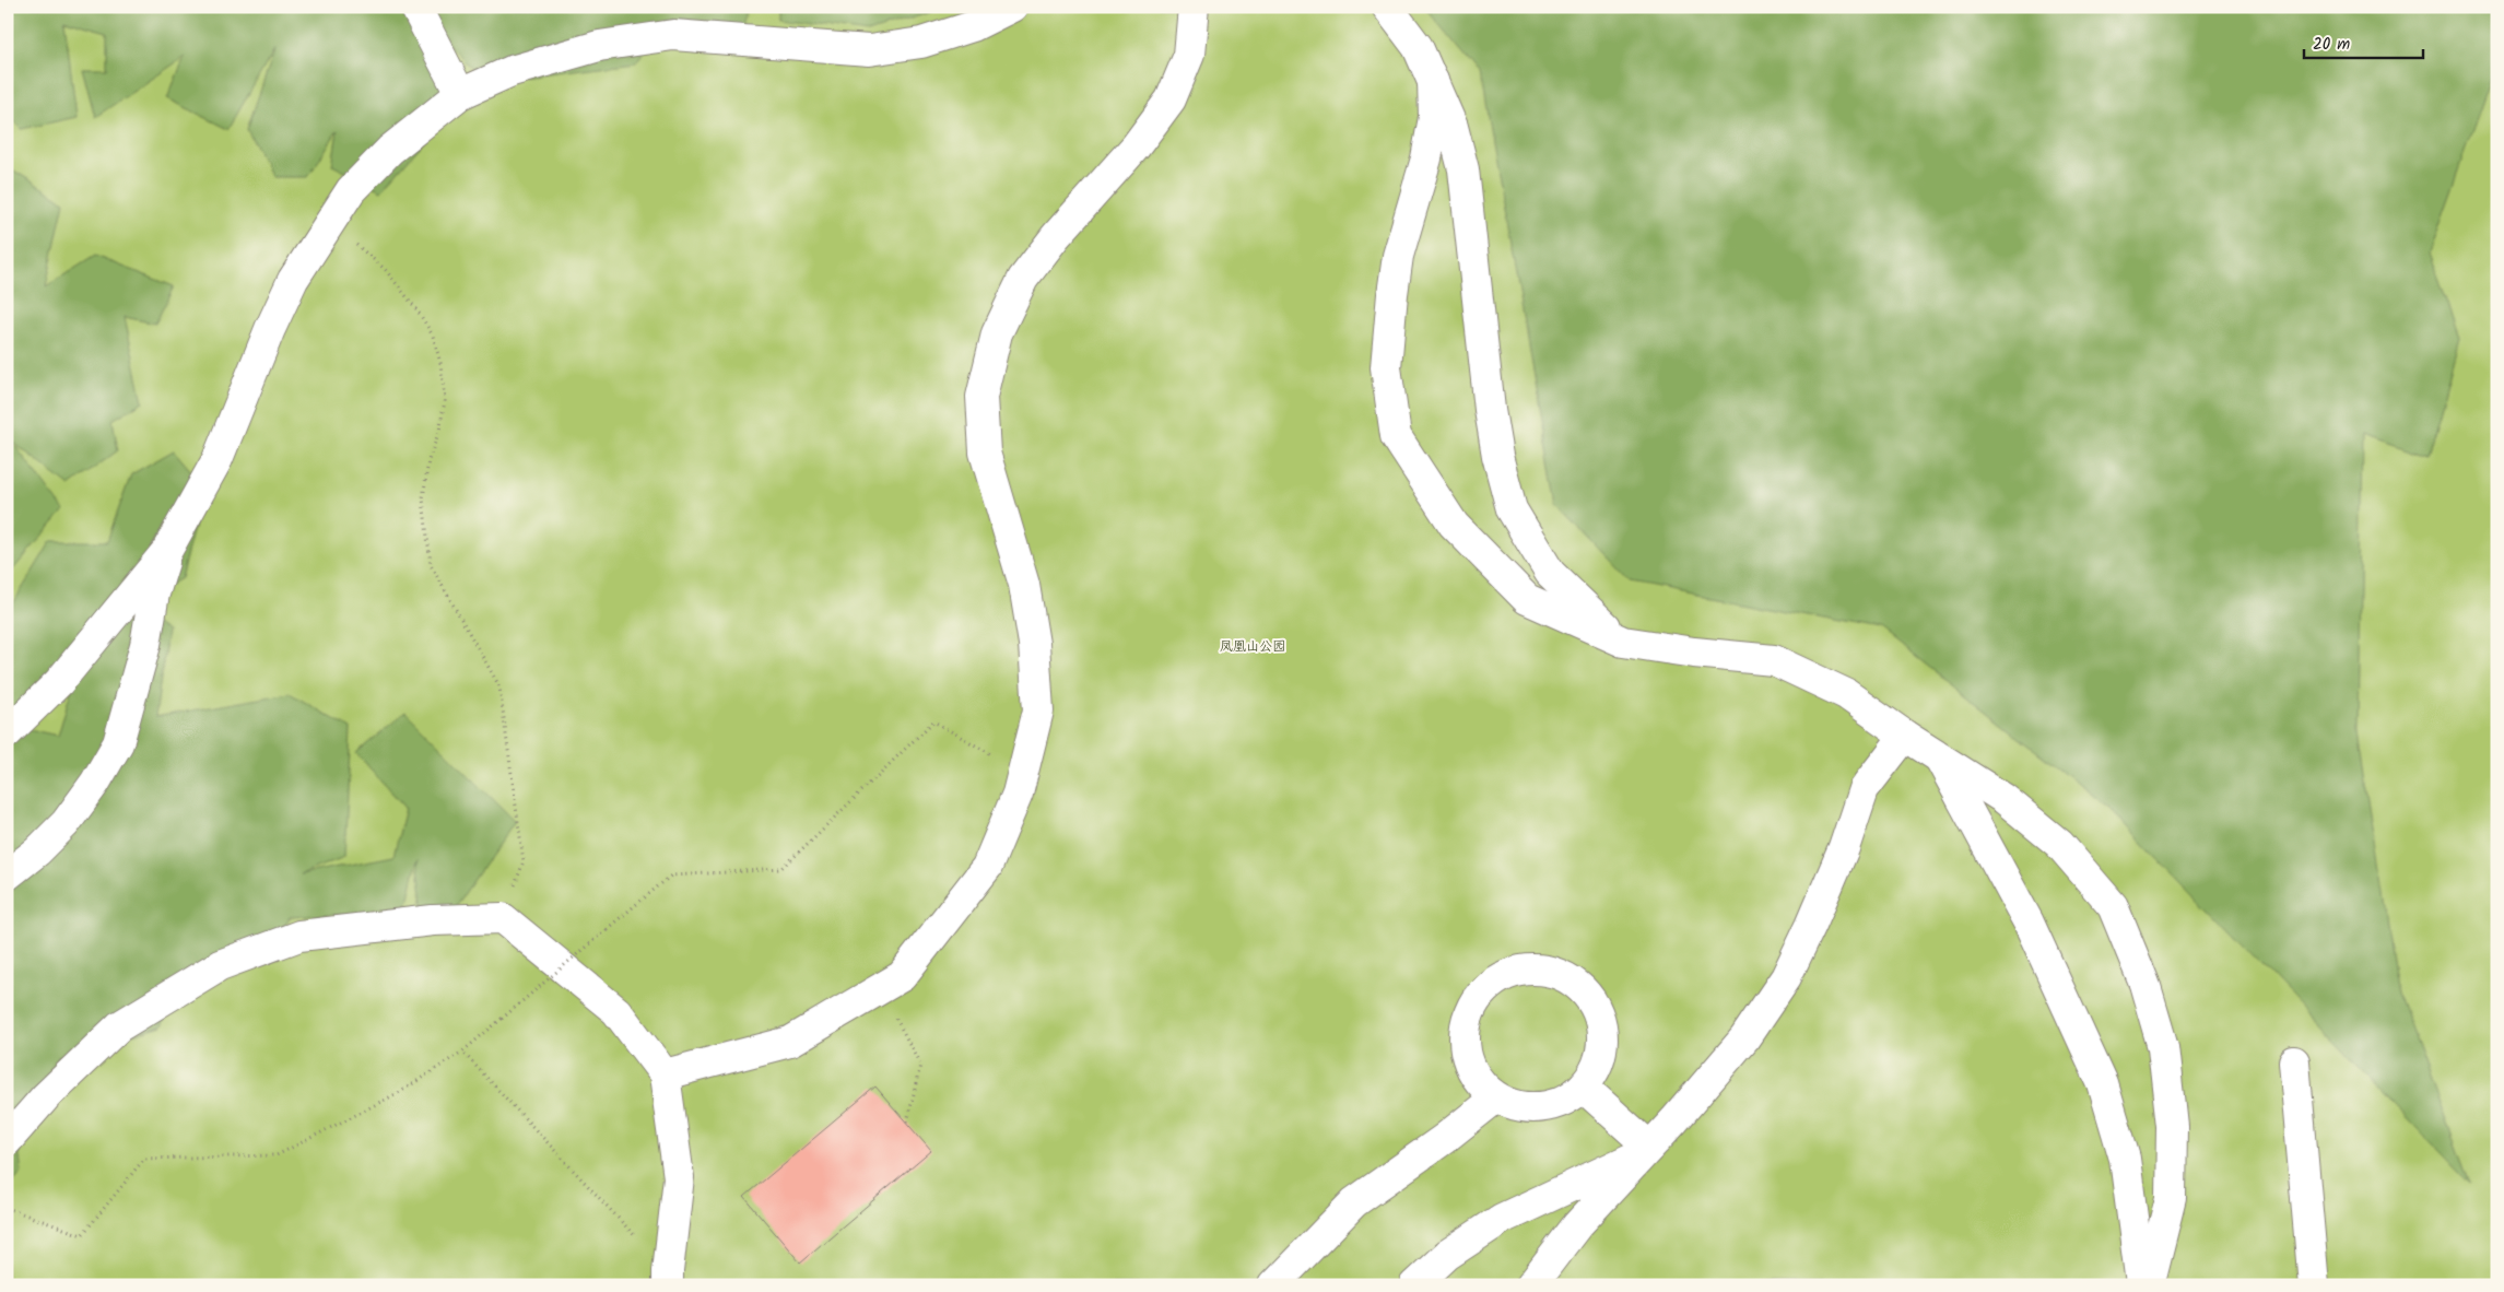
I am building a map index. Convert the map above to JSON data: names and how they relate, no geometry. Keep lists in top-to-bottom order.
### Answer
{
  "parks": ["凤凰山公园"],
  "scale_bar": "20 m"
}
